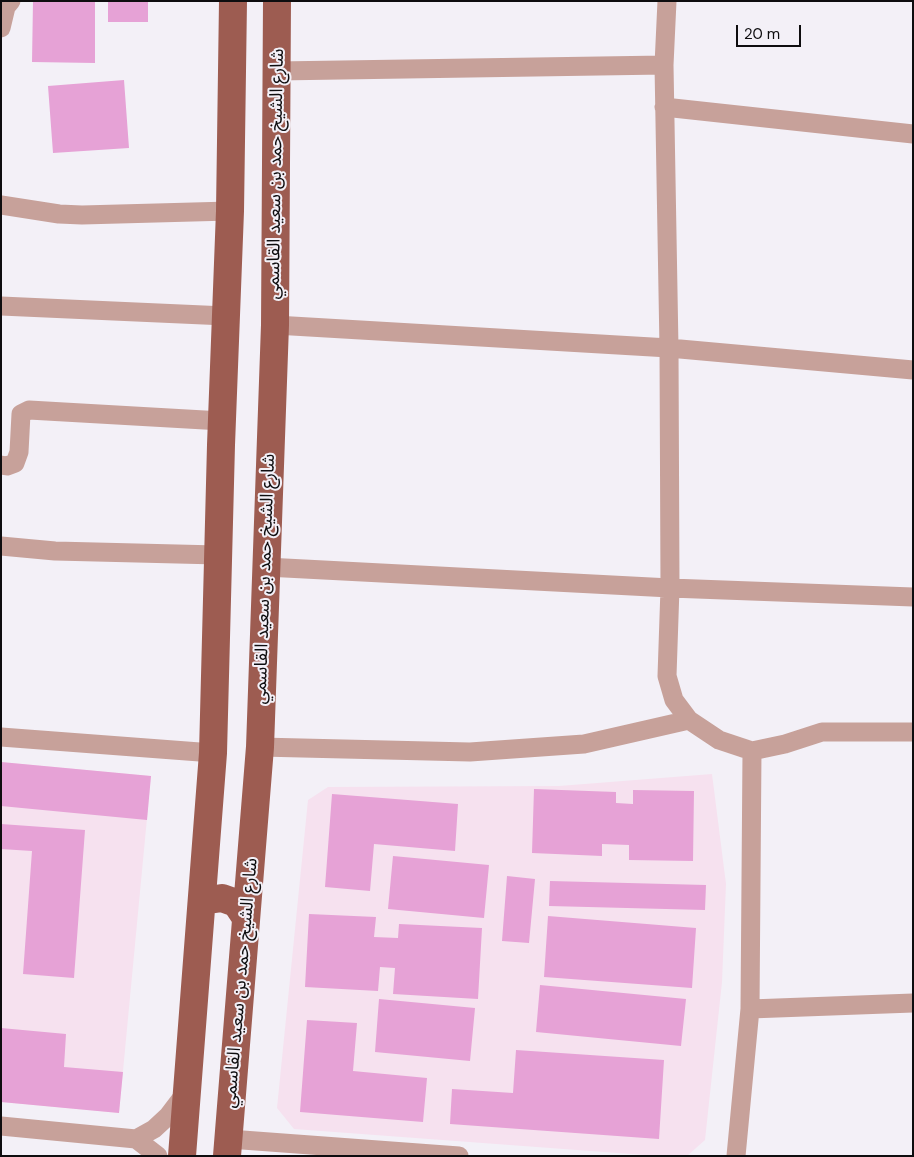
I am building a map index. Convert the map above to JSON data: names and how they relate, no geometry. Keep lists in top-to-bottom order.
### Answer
{
  "streets": {
    "main road": ["شارع الشيخ حمد بن سعيد القاسمي"]
  },
  "scale_bar": "20 m"
}
